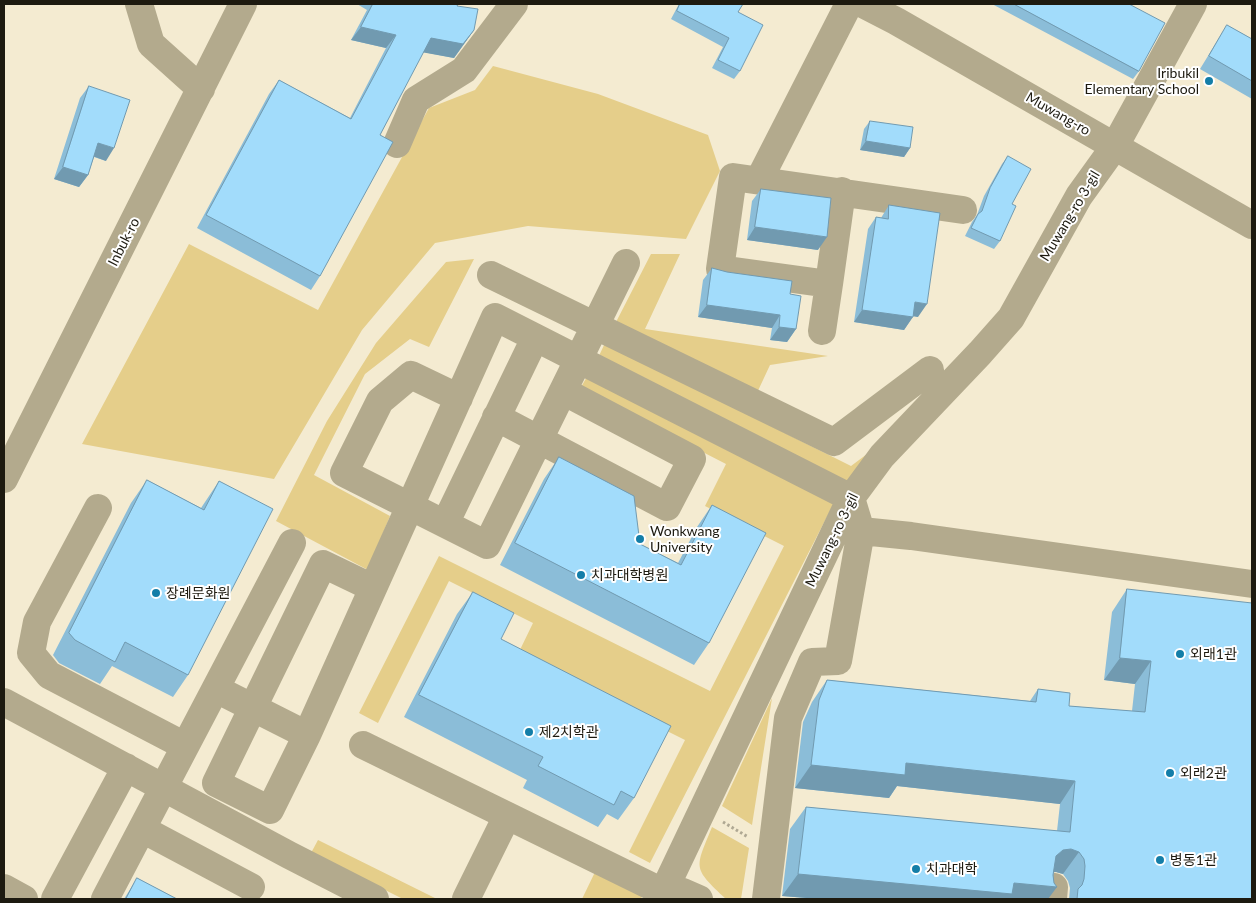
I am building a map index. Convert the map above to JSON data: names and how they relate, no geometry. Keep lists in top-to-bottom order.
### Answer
{
  "streets": {
    "street": ["Muwang-ro", "Muwang-ro 3-gil", "Inbuk-ro"]
  },
  "crossings": [
    ["Muwang-ro", "Muwang-ro 3-gil"]
  ],
  "places": [
    "Iribukil Elementary School",
    "Wonkwang University",
    "치과대학병원",
    "장례문화원",
    "외래1관",
    "제2치학관",
    "외래2관",
    "병동1관",
    "치과대학"
  ]
}
